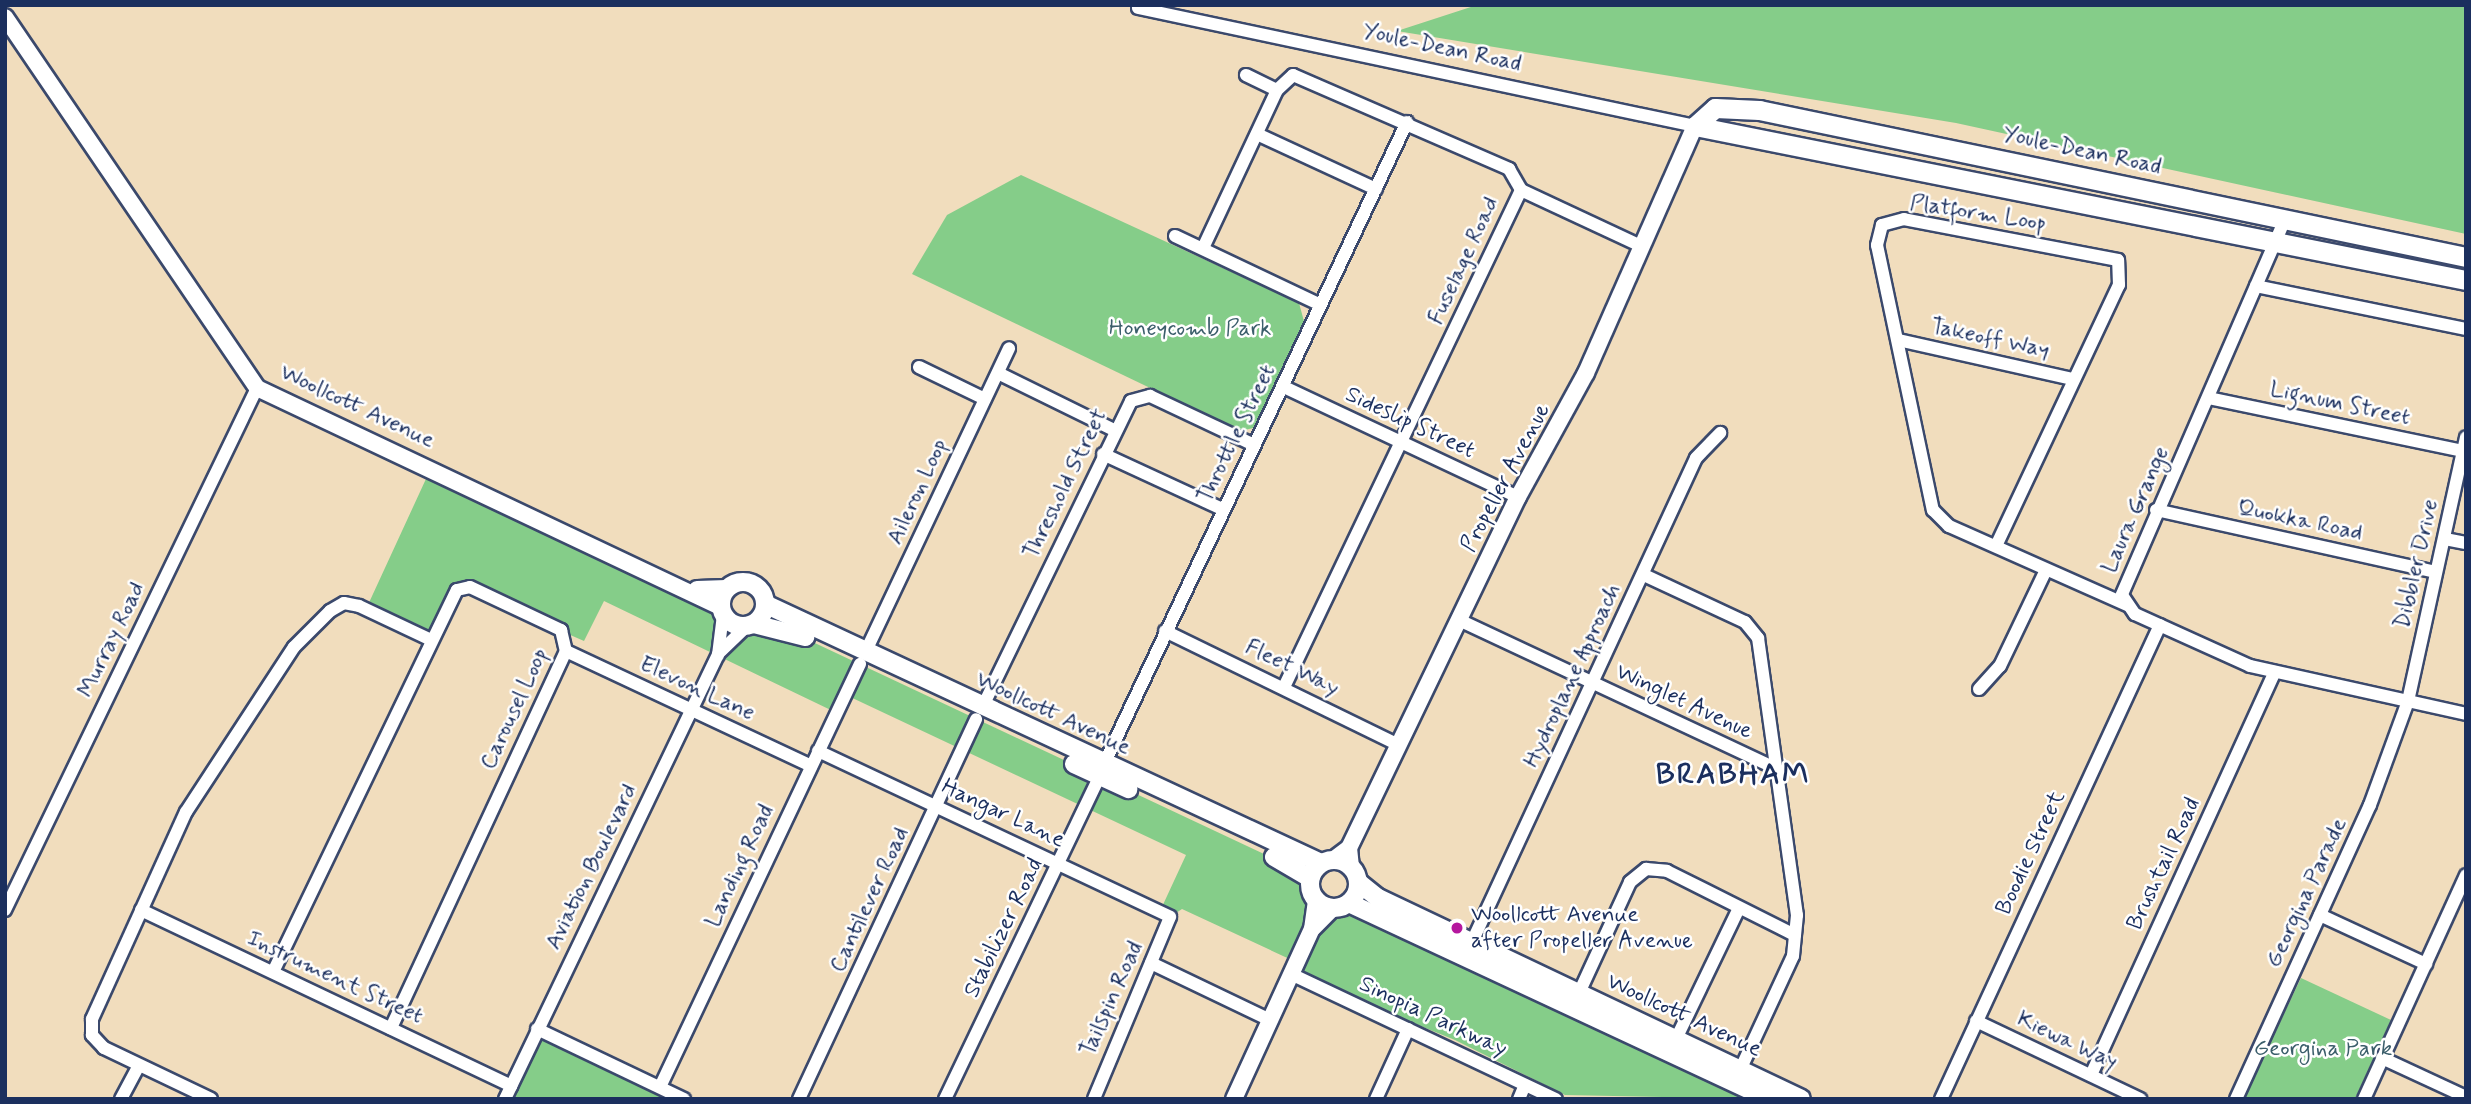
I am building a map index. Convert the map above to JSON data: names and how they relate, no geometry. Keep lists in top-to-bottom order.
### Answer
{
  "streets": {
    "main road": ["Youle-Dean Road", "Woollcott Avenue"],
    "street": [
      "Platform Loop",
      "Fuselage Road",
      "Takeoff Way",
      "Lignum Street",
      "Sideslip Street",
      "Throttle Street",
      "Propeller Avenue",
      "Threshold Street",
      "Aileron Loop",
      "Laura Grange",
      "Quokka Road",
      "Dibbler Drive",
      "Murray Road",
      "Fleet Way",
      "Hydroplane Approach",
      "Elevon Lane",
      "Winglet Avenue",
      "Carousel Loop",
      "Hangar Lane",
      "Boodie Street",
      "Brushtail Road",
      "Landing Road",
      "Aviation Boulevard",
      "Georgina Parade",
      "Cantilever Road",
      "Stabilizer Road",
      "Instrument Street",
      "Tailspin Road",
      "Sinopia Parkway",
      "Kiewa Way"
    ]
  },
  "crossings": [
    ["Youle-Dean Road", "Propeller Avenue"],
    ["Youle-Dean Road", "Laura Grange"],
    ["Platform Loop", "Takeoff Way"],
    ["Platform Loop", "Laura Grange"],
    ["Fuselage Road", "Sideslip Street"],
    ["Fuselage Road", "Throttle Street"],
    ["Fuselage Road", "Fleet Way"],
    ["Lignum Street", "Laura Grange"],
    ["Lignum Street", "Dibbler Drive"],
    ["Woollcott Avenue", "Throttle Street"],
    ["Woollcott Avenue", "Propeller Avenue"],
    ["Woollcott Avenue", "Threshold Street"],
    ["Woollcott Avenue", "Aileron Loop"],
    ["Woollcott Avenue", "Murray Road"],
    ["Woollcott Avenue", "Hydroplane Approach"],
    ["Woollcott Avenue", "Landing Road"],
    ["Woollcott Avenue", "Aviation Boulevard"],
    ["Woollcott Avenue", "Cantilever Road"],
    ["Woollcott Avenue", "Stabilizer Road"],
    ["Sideslip Street", "Throttle Street"],
    ["Sideslip Street", "Propeller Avenue"],
    ["Throttle Street", "Threshold Street"],
    ["Throttle Street", "Fleet Way"],
    ["Throttle Street", "Stabilizer Road"],
    ["Propeller Avenue", "Fleet Way"],
    ["Propeller Avenue", "Winglet Avenue"],
    ["Threshold Street", "Cantilever Road"],
    ["Aileron Loop", "Landing Road"],
    ["Laura Grange", "Quokka Road"],
    ["Laura Grange", "Dibbler Drive"],
    ["Laura Grange", "Boodie Street"],
    ["Laura Grange", "Brushtail Road"],
    ["Laura Grange", "Georgina Parade"],
    ["Quokka Road", "Dibbler Drive"],
    ["Dibbler Drive", "Georgina Parade"],
    ["Hydroplane Approach", "Winglet Avenue"],
    ["Elevon Lane", "Carousel Loop"],
    ["Elevon Lane", "Landing Road"],
    ["Elevon Lane", "Aviation Boulevard"],
    ["Carousel Loop", "Instrument Street"],
    ["Hangar Lane", "Landing Road"],
    ["Hangar Lane", "Cantilever Road"],
    ["Hangar Lane", "Stabilizer Road"],
    ["Hangar Lane", "Tailspin Road"],
    ["Boodie Street", "Kiewa Way"],
    ["Brushtail Road", "Kiewa Way"],
    ["Aviation Boulevard", "Instrument Street"]
  ],
  "districts": ["BRABHAM"],
  "parks": ["Honeycomb Park", "Georgina Park"],
  "places": ["Woollcott Avenue after Propeller Avenue"]
}
